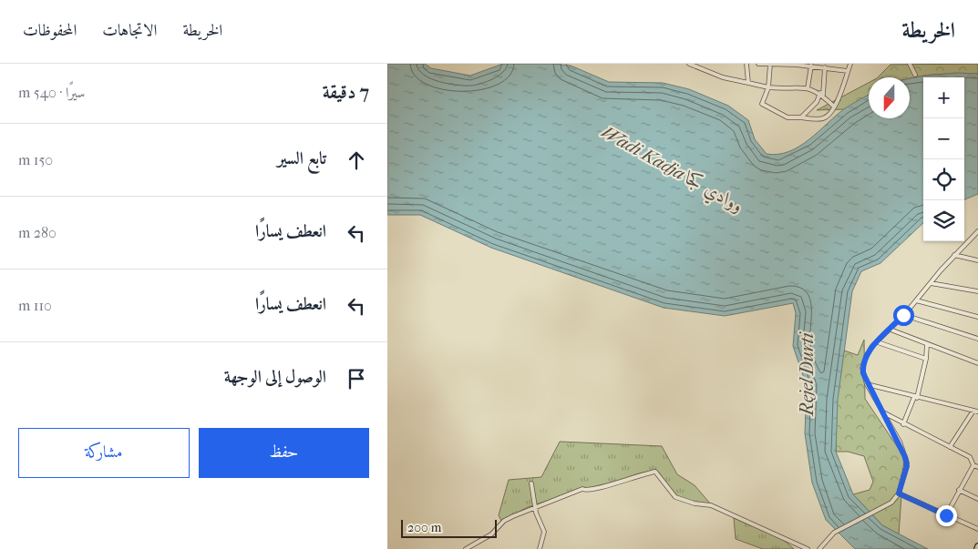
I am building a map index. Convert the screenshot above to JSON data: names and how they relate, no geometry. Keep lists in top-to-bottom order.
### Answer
{
  "water": ["Wadi Kadja ووادي كجا", "Rejel Durti"],
  "scale_bar": "200 m",
  "north": "bottom",
  "page": {
    "header": "الخريطة",
    "nav": ["الخريطة", "الاتجاهات", "المحفوظات"],
    "heading": ["7 دقيقة", "سيرًا · 540 m"],
    "map_buttons": ["+", "−"],
    "list": [
      ["تابع السير", "150 m"],
      ["انعطف يسارًا", "280 m"],
      ["انعطف يسارًا", "110 m"],
      "الوصول إلى الوجهة"
    ],
    "buttons": ["حفظ", "مشاركة"],
    "scale": "200 m"
  }
}
